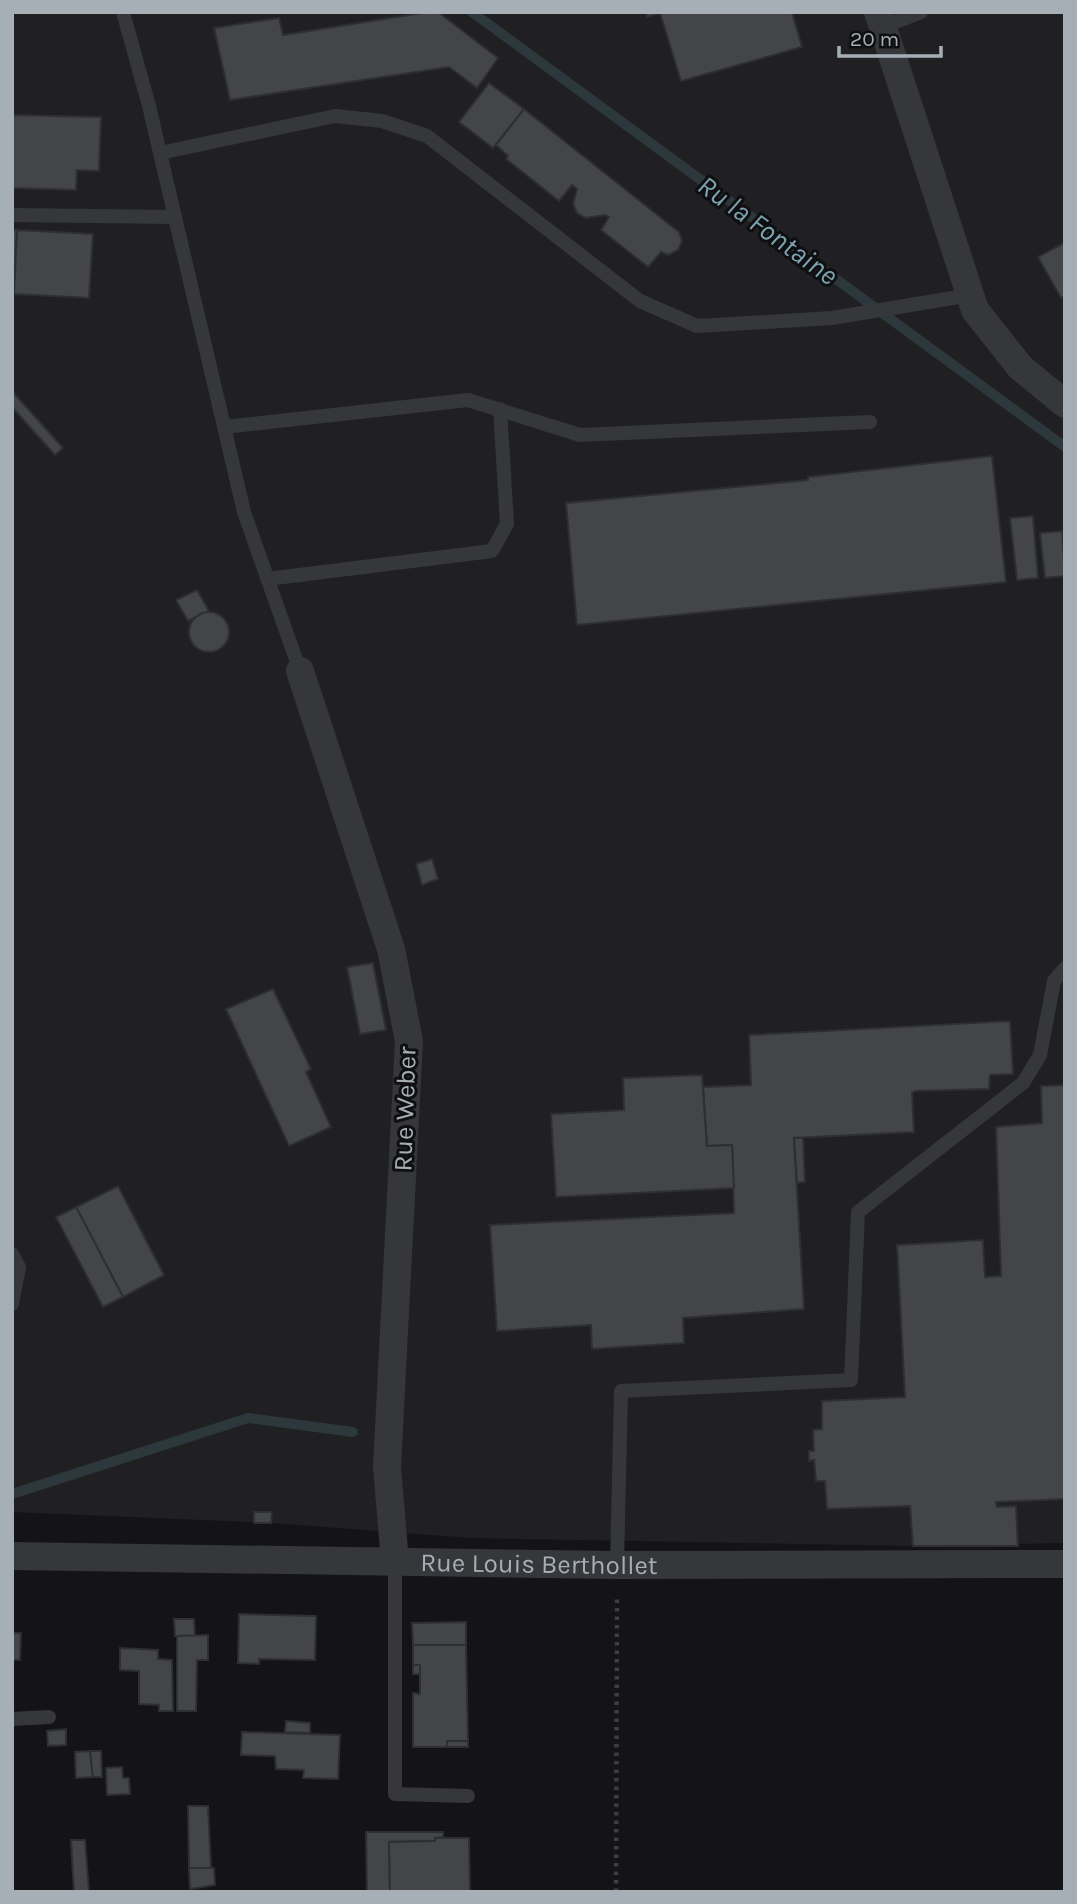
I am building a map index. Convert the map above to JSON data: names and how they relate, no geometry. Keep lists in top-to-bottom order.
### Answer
{
  "streets": {
    "street": ["Rue Weber", "Rue Louis Berthollet"]
  },
  "crossings": [
    ["Rue Weber", "Rue Louis Berthollet"]
  ],
  "water": ["Ru la Fontaine"],
  "scale_bar": "20 m"
}
